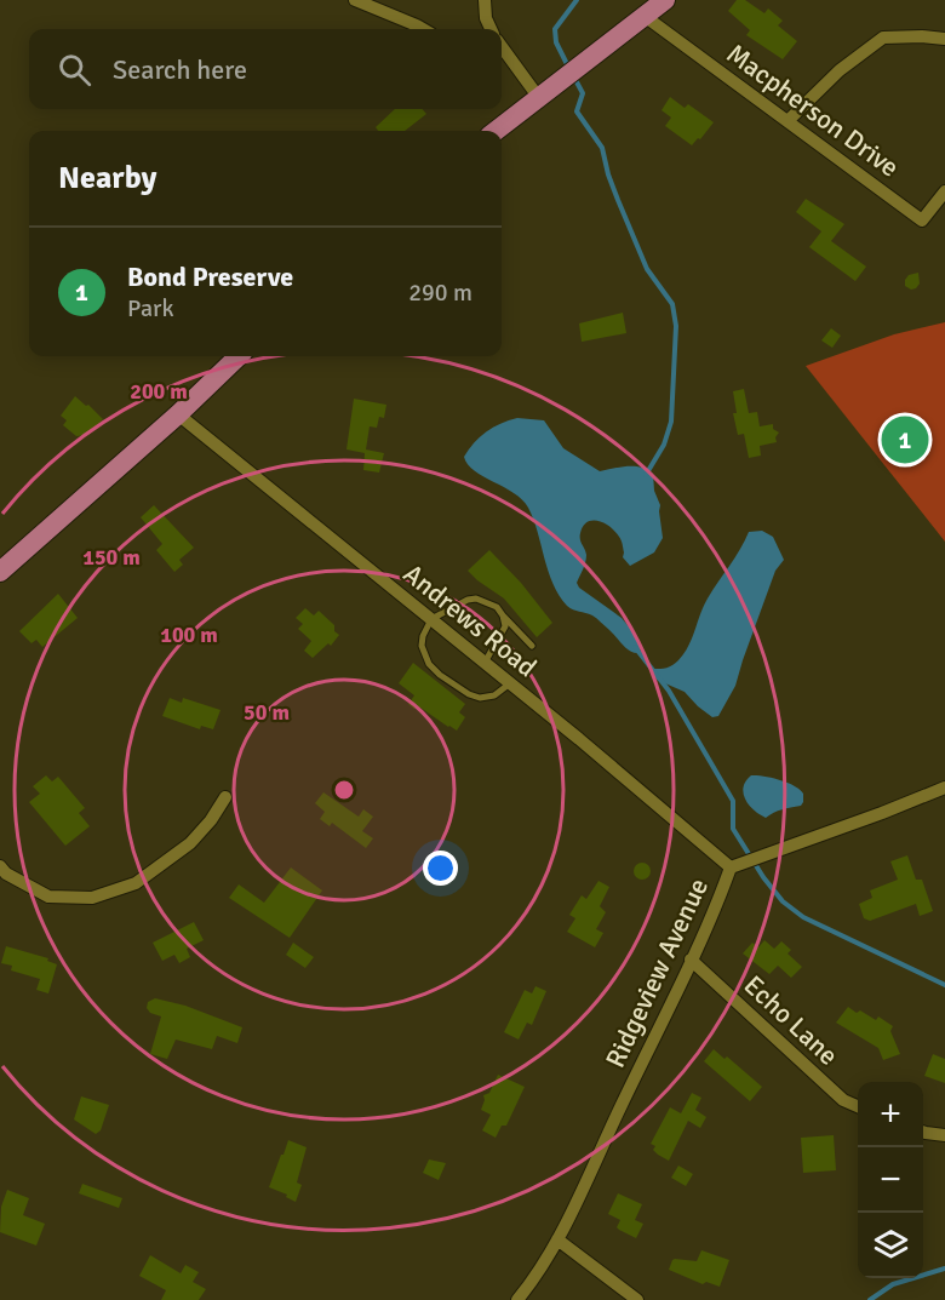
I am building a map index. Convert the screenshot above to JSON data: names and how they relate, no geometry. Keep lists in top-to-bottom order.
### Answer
{
  "streets": {
    "street": [
      "Macpherson Drive",
      "Andrews Road",
      "Ridgeview Avenue",
      "Echo Lane"
    ]
  },
  "crossings": [
    ["Andrews Road", "Ridgeview Avenue"],
    ["Ridgeview Avenue", "Echo Lane"]
  ],
  "page": {
    "search": "Search here",
    "heading": "Nearby",
    "list": [
      {
        "mark": "1",
        "name": "Bond Preserve",
        "note": "Park",
        "value": "290 m"
      }
    ],
    "pins": "1",
    "map_buttons": ["+", "−"]
  },
  "rings": [
    "200 m",
    "150 m",
    "100 m",
    "50 m"
  ]
}
